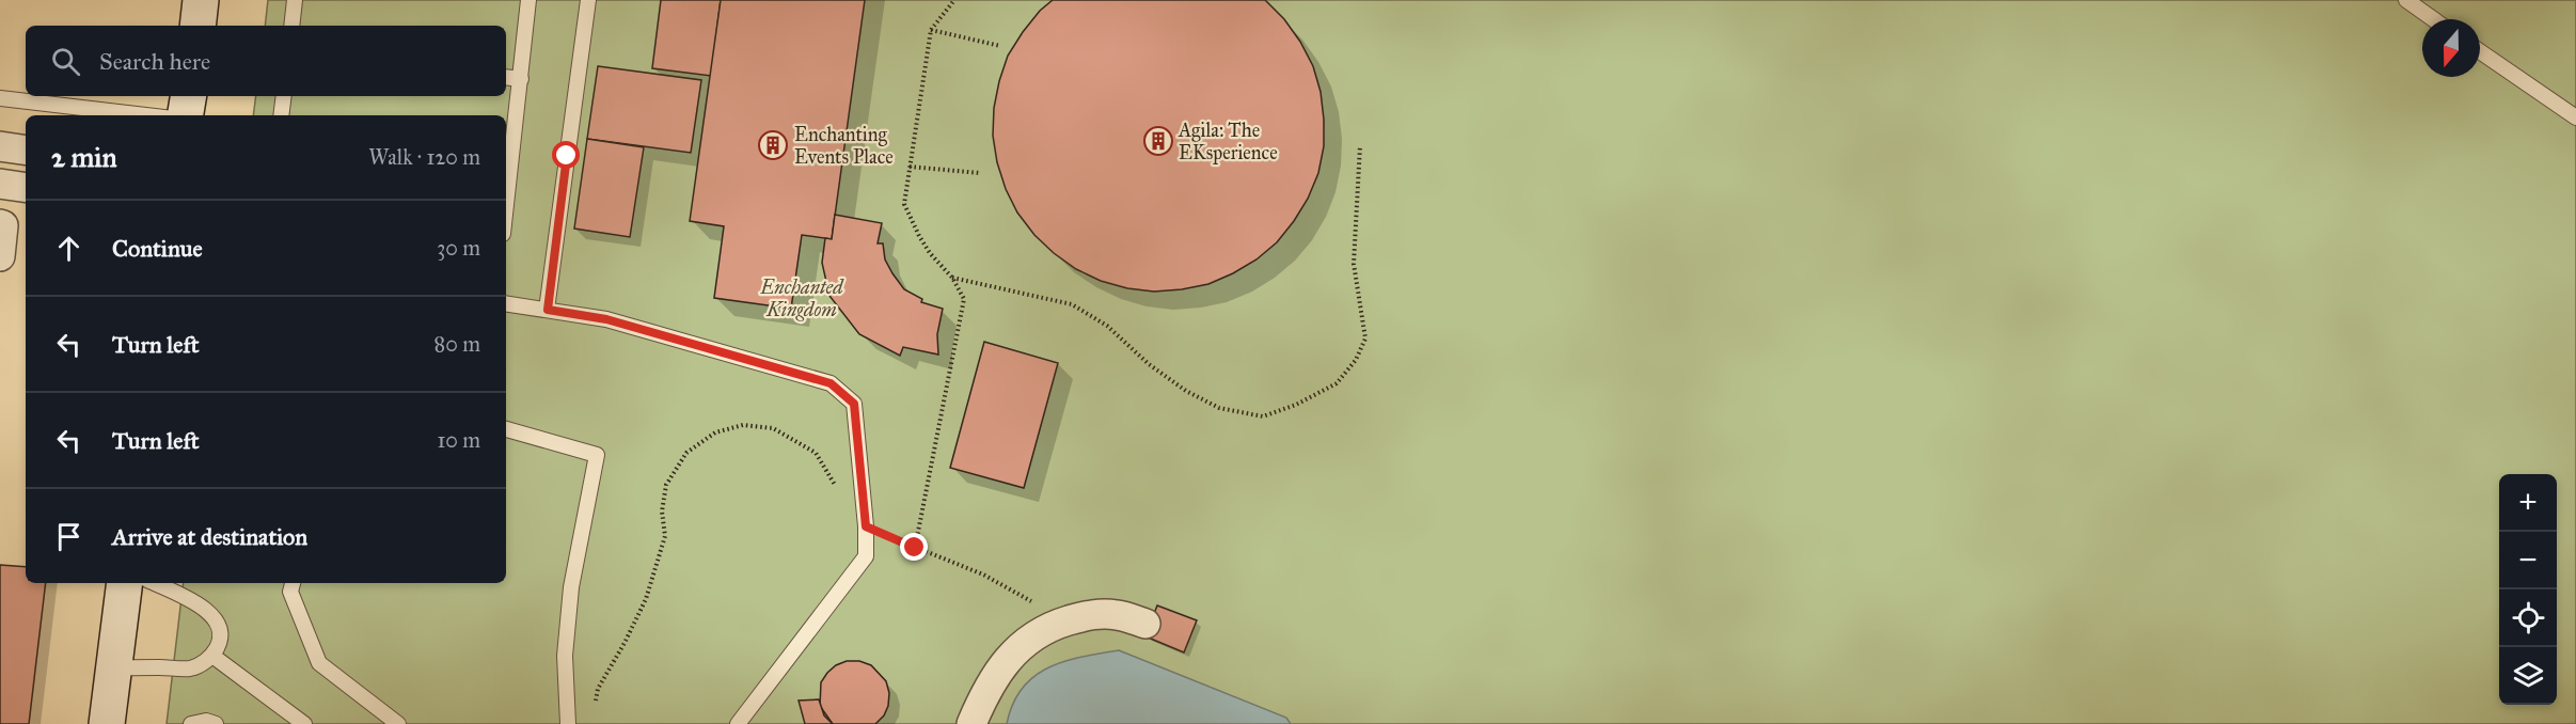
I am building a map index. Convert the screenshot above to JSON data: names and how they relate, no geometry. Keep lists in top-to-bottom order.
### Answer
{
  "parks": ["Enchanted Kingdom"],
  "places": {
    "building": ["Agila: The EKsperience", "Enchanting Events Place"]
  },
  "north": "bottom",
  "page": {
    "search": "Search here",
    "heading": ["2 min", "Walk · 120 m"],
    "list": [
      ["Continue", "30 m"],
      ["Turn left", "80 m"],
      ["Turn left", "10 m"],
      "Arrive at destination"
    ],
    "map_buttons": ["+", "−"]
  }
}
